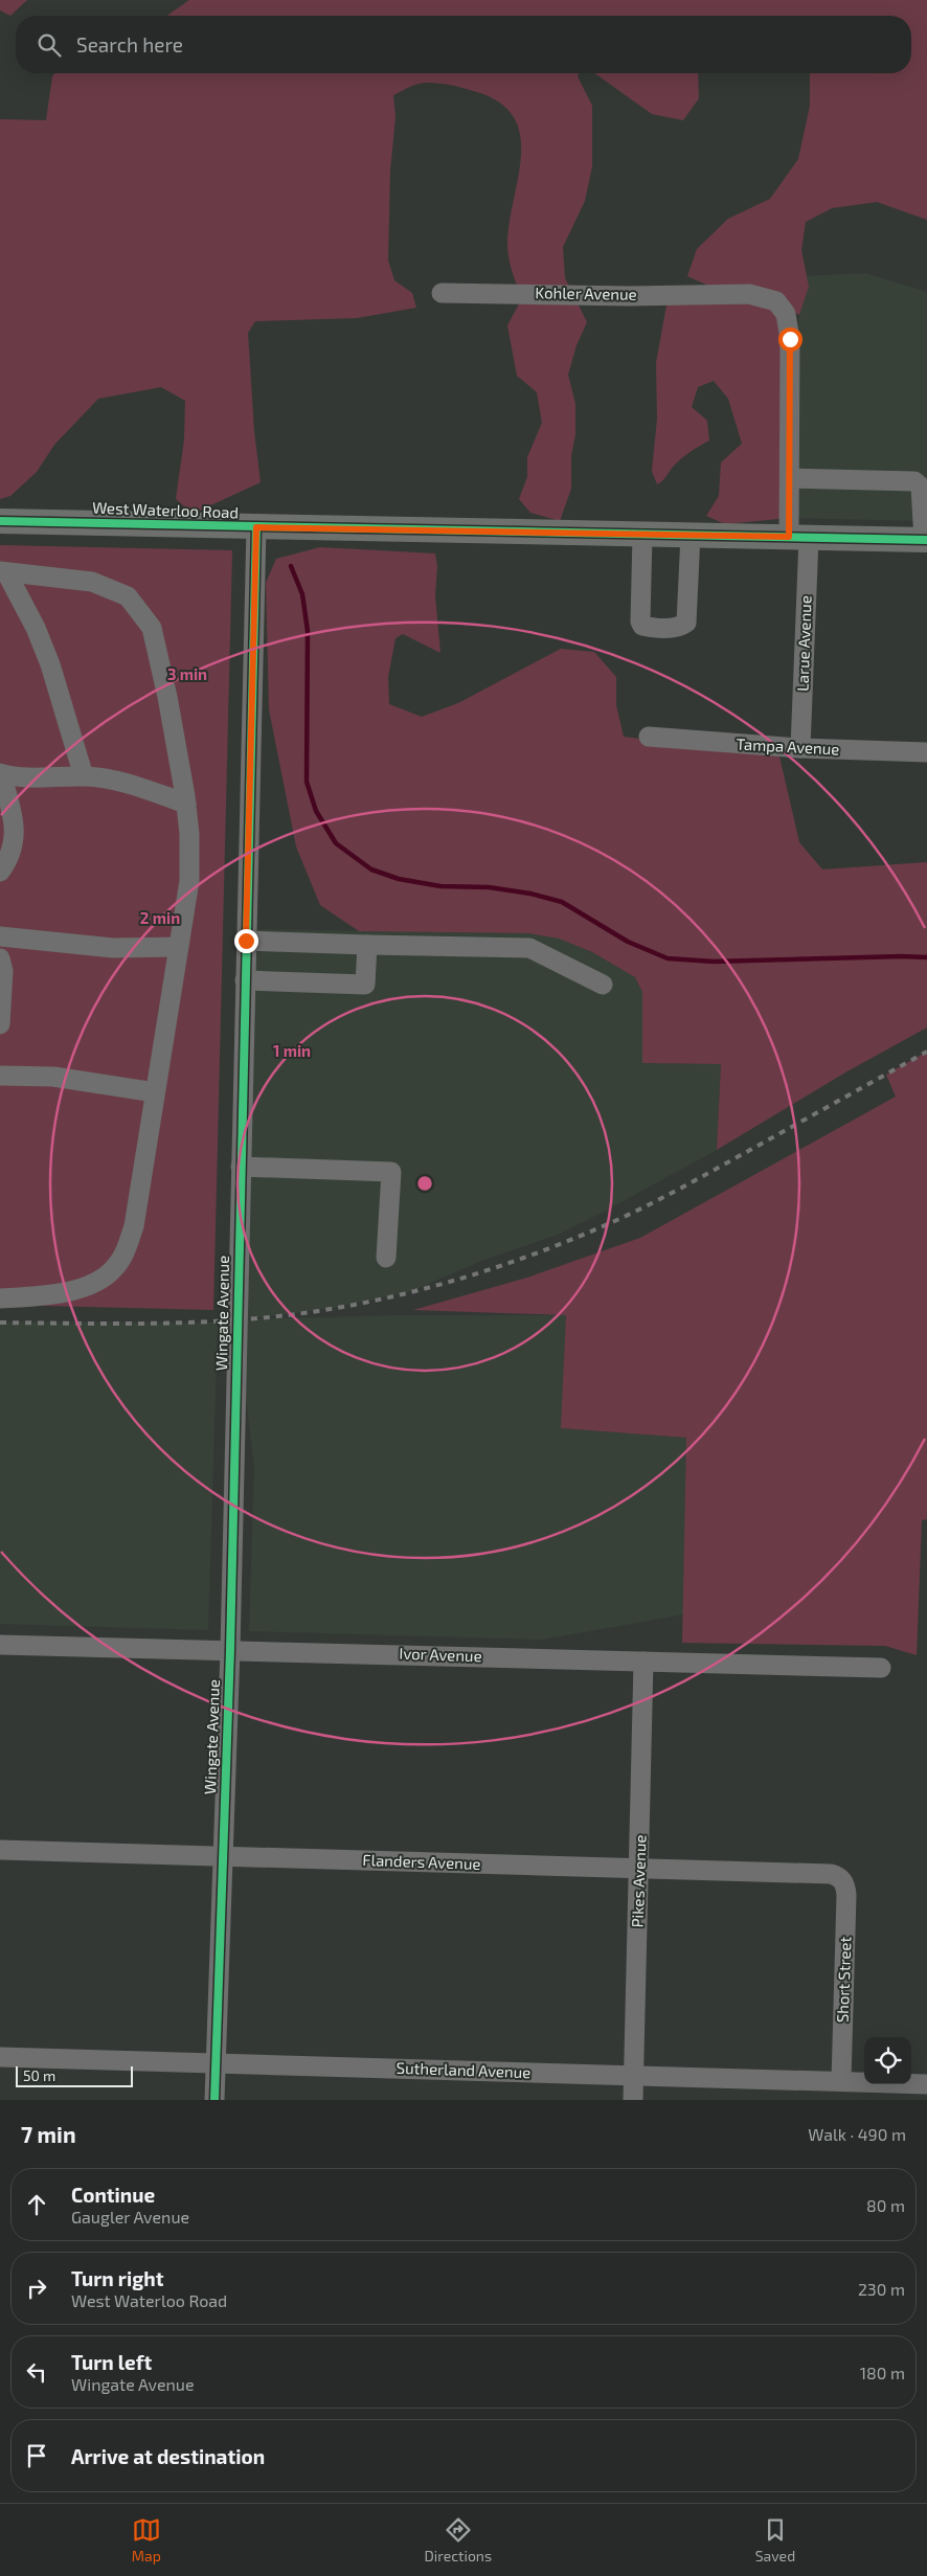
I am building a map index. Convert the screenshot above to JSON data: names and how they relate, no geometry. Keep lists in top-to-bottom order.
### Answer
{
  "streets": {
    "main road": ["West Waterloo Road"],
    "street": [
      "Kohler Avenue",
      "Larue Avenue",
      "Tampa Avenue",
      "Wingate Avenue",
      "Ivor Avenue",
      "Flanders Avenue",
      "Pikes Avenue",
      "Short Street",
      "Sutherland Avenue"
    ]
  },
  "crossings": [
    ["Kohler Avenue", "Larue Avenue"],
    ["West Waterloo Road", "Larue Avenue"],
    ["West Waterloo Road", "Wingate Avenue"],
    ["Larue Avenue", "Tampa Avenue"],
    ["Wingate Avenue", "Ivor Avenue"],
    ["Wingate Avenue", "Flanders Avenue"],
    ["Wingate Avenue", "Sutherland Avenue"],
    ["Ivor Avenue", "Pikes Avenue"],
    ["Flanders Avenue", "Pikes Avenue"],
    ["Flanders Avenue", "Short Street"],
    ["Pikes Avenue", "Sutherland Avenue"],
    ["Short Street", "Sutherland Avenue"]
  ],
  "scale_bar": "50 m",
  "page": {
    "search": "Search here",
    "scale": "50 m",
    "heading": ["7 min", "Walk · 490 m"],
    "list": [
      ["Continue", "Gaugler Avenue", "80 m"],
      ["Turn right", "West Waterloo Road", "230 m"],
      ["Turn left", "Wingate Avenue", "180 m"],
      "Arrive at destination"
    ],
    "nav": ["Map", "Directions", "Saved"]
  },
  "rings": ["3 min", "2 min", "1 min"]
}
